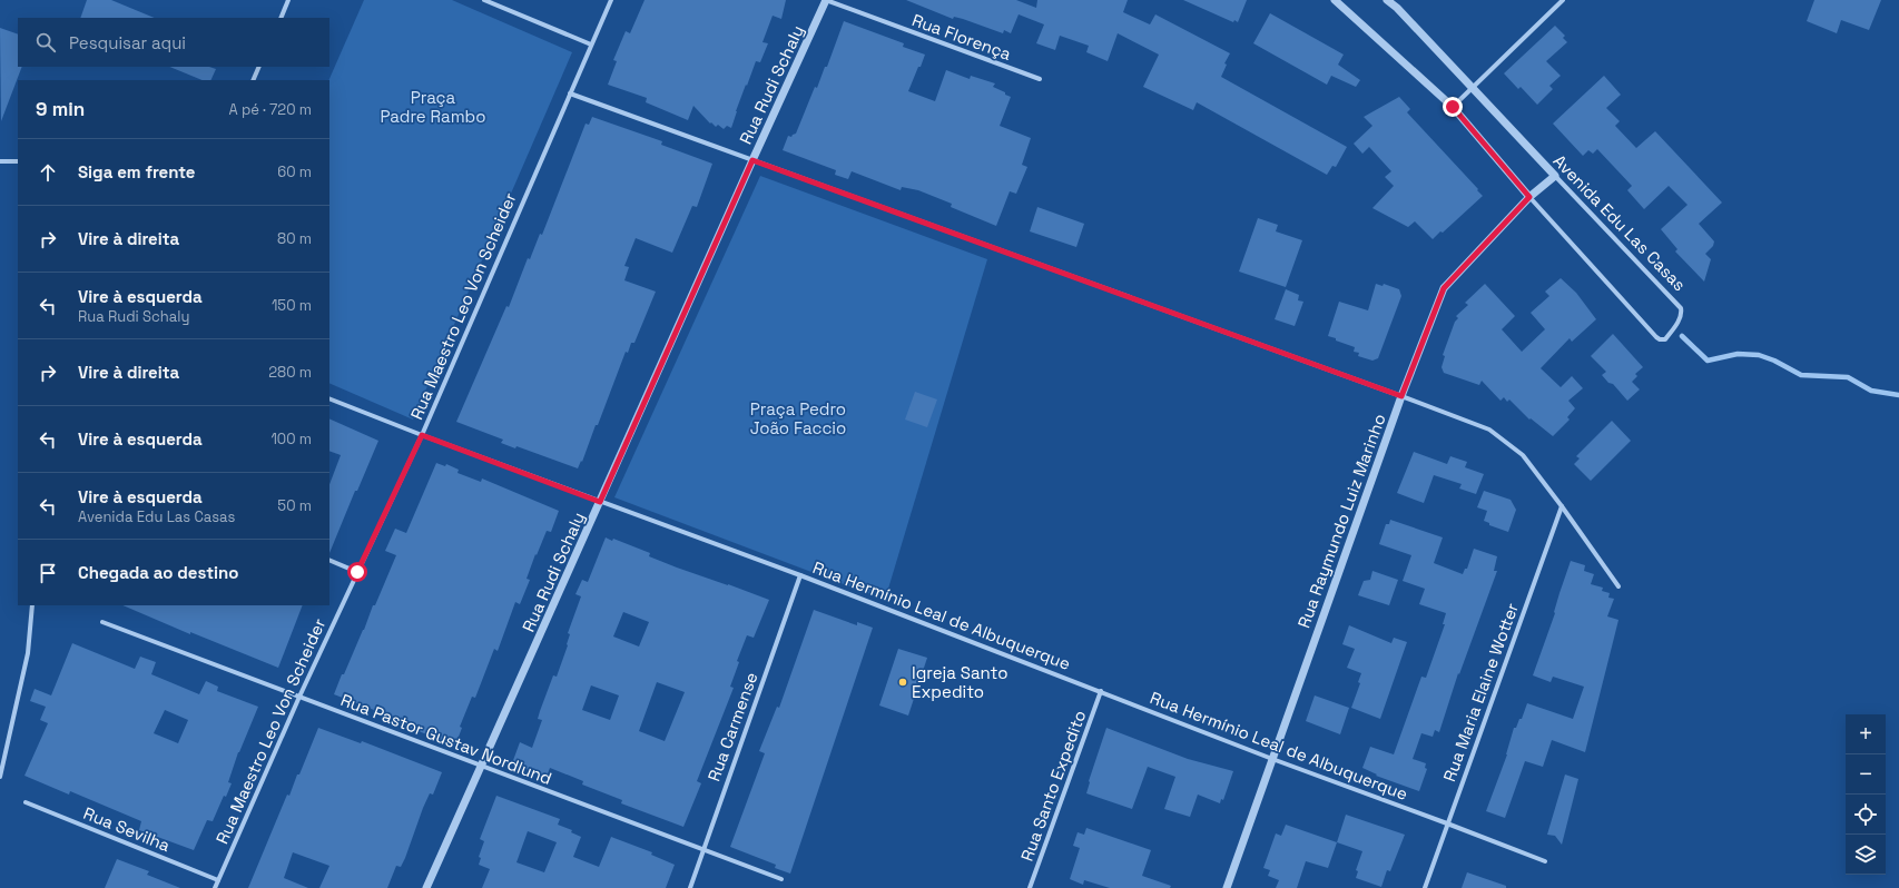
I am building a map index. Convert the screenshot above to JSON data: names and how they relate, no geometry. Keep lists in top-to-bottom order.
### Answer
{
  "streets": {
    "street": [
      "Rua Florença",
      "Rua Rudi Schaly",
      "Avenida Edu Las Casas",
      "Rua Maestro Leo Von Scheider",
      "Rua Raymundo Luiz Marinho",
      "Rua Hermínio Leal de Albuquerque",
      "Rua Maria Elaine Wotter",
      "Rua Carmense",
      "Rua Pastor Gustav Nordlund",
      "Rua Santo Expedito",
      "Rua Sevilha"
    ]
  },
  "crossings": [
    ["Rua Florença", "Rua Rudi Schaly"],
    ["Rua Rudi Schaly", "Rua Hermínio Leal de Albuquerque"],
    ["Rua Rudi Schaly", "Rua Pastor Gustav Nordlund"],
    ["Avenida Edu Las Casas", "Rua Raymundo Luiz Marinho"],
    ["Rua Maestro Leo Von Scheider", "Rua Hermínio Leal de Albuquerque"],
    ["Rua Maestro Leo Von Scheider", "Rua Pastor Gustav Nordlund"],
    ["Rua Maestro Leo Von Scheider", "Rua Sevilha"],
    ["Rua Raymundo Luiz Marinho", "Rua Hermínio Leal de Albuquerque"],
    ["Rua Hermínio Leal de Albuquerque", "Rua Maria Elaine Wotter"],
    ["Rua Hermínio Leal de Albuquerque", "Rua Carmense"],
    ["Rua Hermínio Leal de Albuquerque", "Rua Santo Expedito"],
    ["Rua Carmense", "Rua Pastor Gustav Nordlund"]
  ],
  "parks": ["Praça Padre Rambo", "Praça Pedro João Faccio"],
  "places": ["Igreja Santo Expedito"],
  "page": {
    "search": "Pesquisar aqui",
    "heading": ["9 min", "A pé · 720 m"],
    "list": [
      ["Siga em frente", "60 m"],
      ["Vire à direita", "80 m"],
      ["Vire à esquerda", "Rua Rudi Schaly", "150 m"],
      ["Vire à direita", "280 m"],
      ["Vire à esquerda", "100 m"],
      ["Vire à esquerda", "Avenida Edu Las Casas", "50 m"],
      "Chegada ao destino"
    ],
    "map_buttons": ["+", "−"]
  }
}
